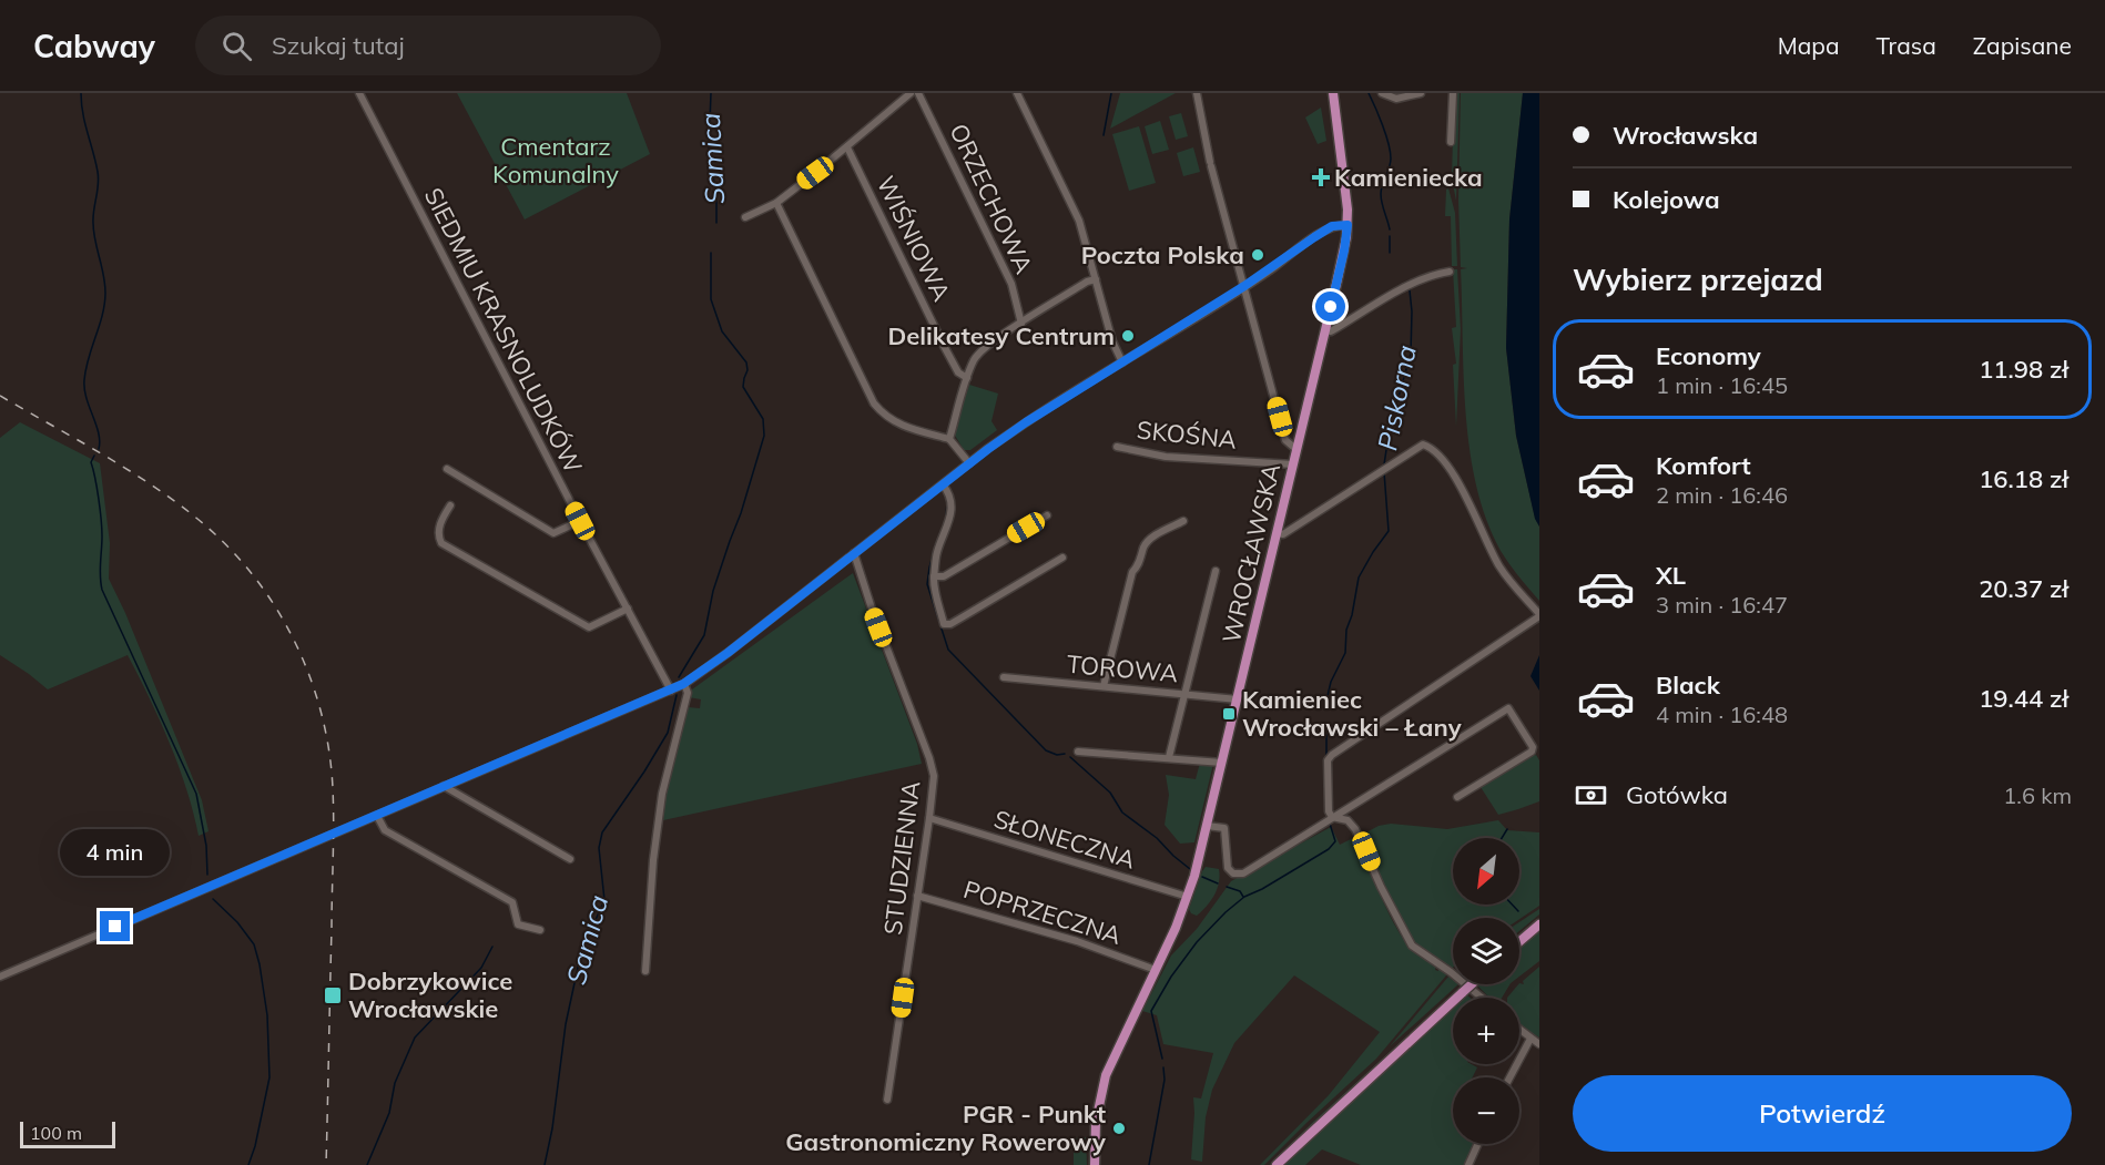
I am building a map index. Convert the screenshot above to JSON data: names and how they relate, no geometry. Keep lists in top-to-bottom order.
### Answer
{
  "streets": {
    "main road": ["WROCŁAWSKA"],
    "street": [
      "ORZECHOWA",
      "WIŚNIOWA",
      "SIEDMIU KRASNOLUDKÓW",
      "SKOŚNA",
      "TOROWA",
      "SŁONECZNA",
      "STUDZIENNA",
      "POPRZECZNA"
    ]
  },
  "crossings": [
    ["SKOŚNA", "WROCŁAWSKA"],
    ["WROCŁAWSKA", "TOROWA"],
    ["WROCŁAWSKA", "SŁONECZNA"],
    ["WROCŁAWSKA", "POPRZECZNA"],
    ["SŁONECZNA", "STUDZIENNA"],
    ["STUDZIENNA", "POPRZECZNA"]
  ],
  "water": ["Samica", "Piskorna"],
  "parks": ["Cmentarz Komunalny"],
  "places": {
    "health": ["Kamieniecka"],
    "other": ["Poczta Polska", "Delikatesy Centrum", "PGR - Punkt Gastronomiczny Rowerowy"],
    "transit": ["Kamieniec Wrocławski – Łany", "Dobrzykowice Wrocławskie"]
  },
  "scale_bar": "100 m",
  "north": "bottom left",
  "page": {
    "header": "Cabway",
    "search": "Szukaj tutaj",
    "nav": ["Mapa", "Trasa", "Zapisane"],
    "banner": ["Wrocławska", "Kolejowa"],
    "heading": "Wybierz przejazd",
    "list": [
      {
        "name": "Economy",
        "note": "1 min · 16:45",
        "value": "11.98 zł"
      },
      {
        "name": "Komfort",
        "note": "2 min · 16:46",
        "value": "16.18 zł"
      },
      {
        "name": "XL",
        "note": "3 min · 16:47",
        "value": "20.37 zł"
      },
      {
        "name": "Black",
        "note": "4 min · 16:48",
        "value": "19.44 zł"
      }
    ],
    "pay": ["Gotówka", "1.6 km"],
    "bubble": "4 min",
    "map_buttons": ["+", "−"],
    "buttons": "Potwierdź",
    "scale": "100 m"
  }
}
